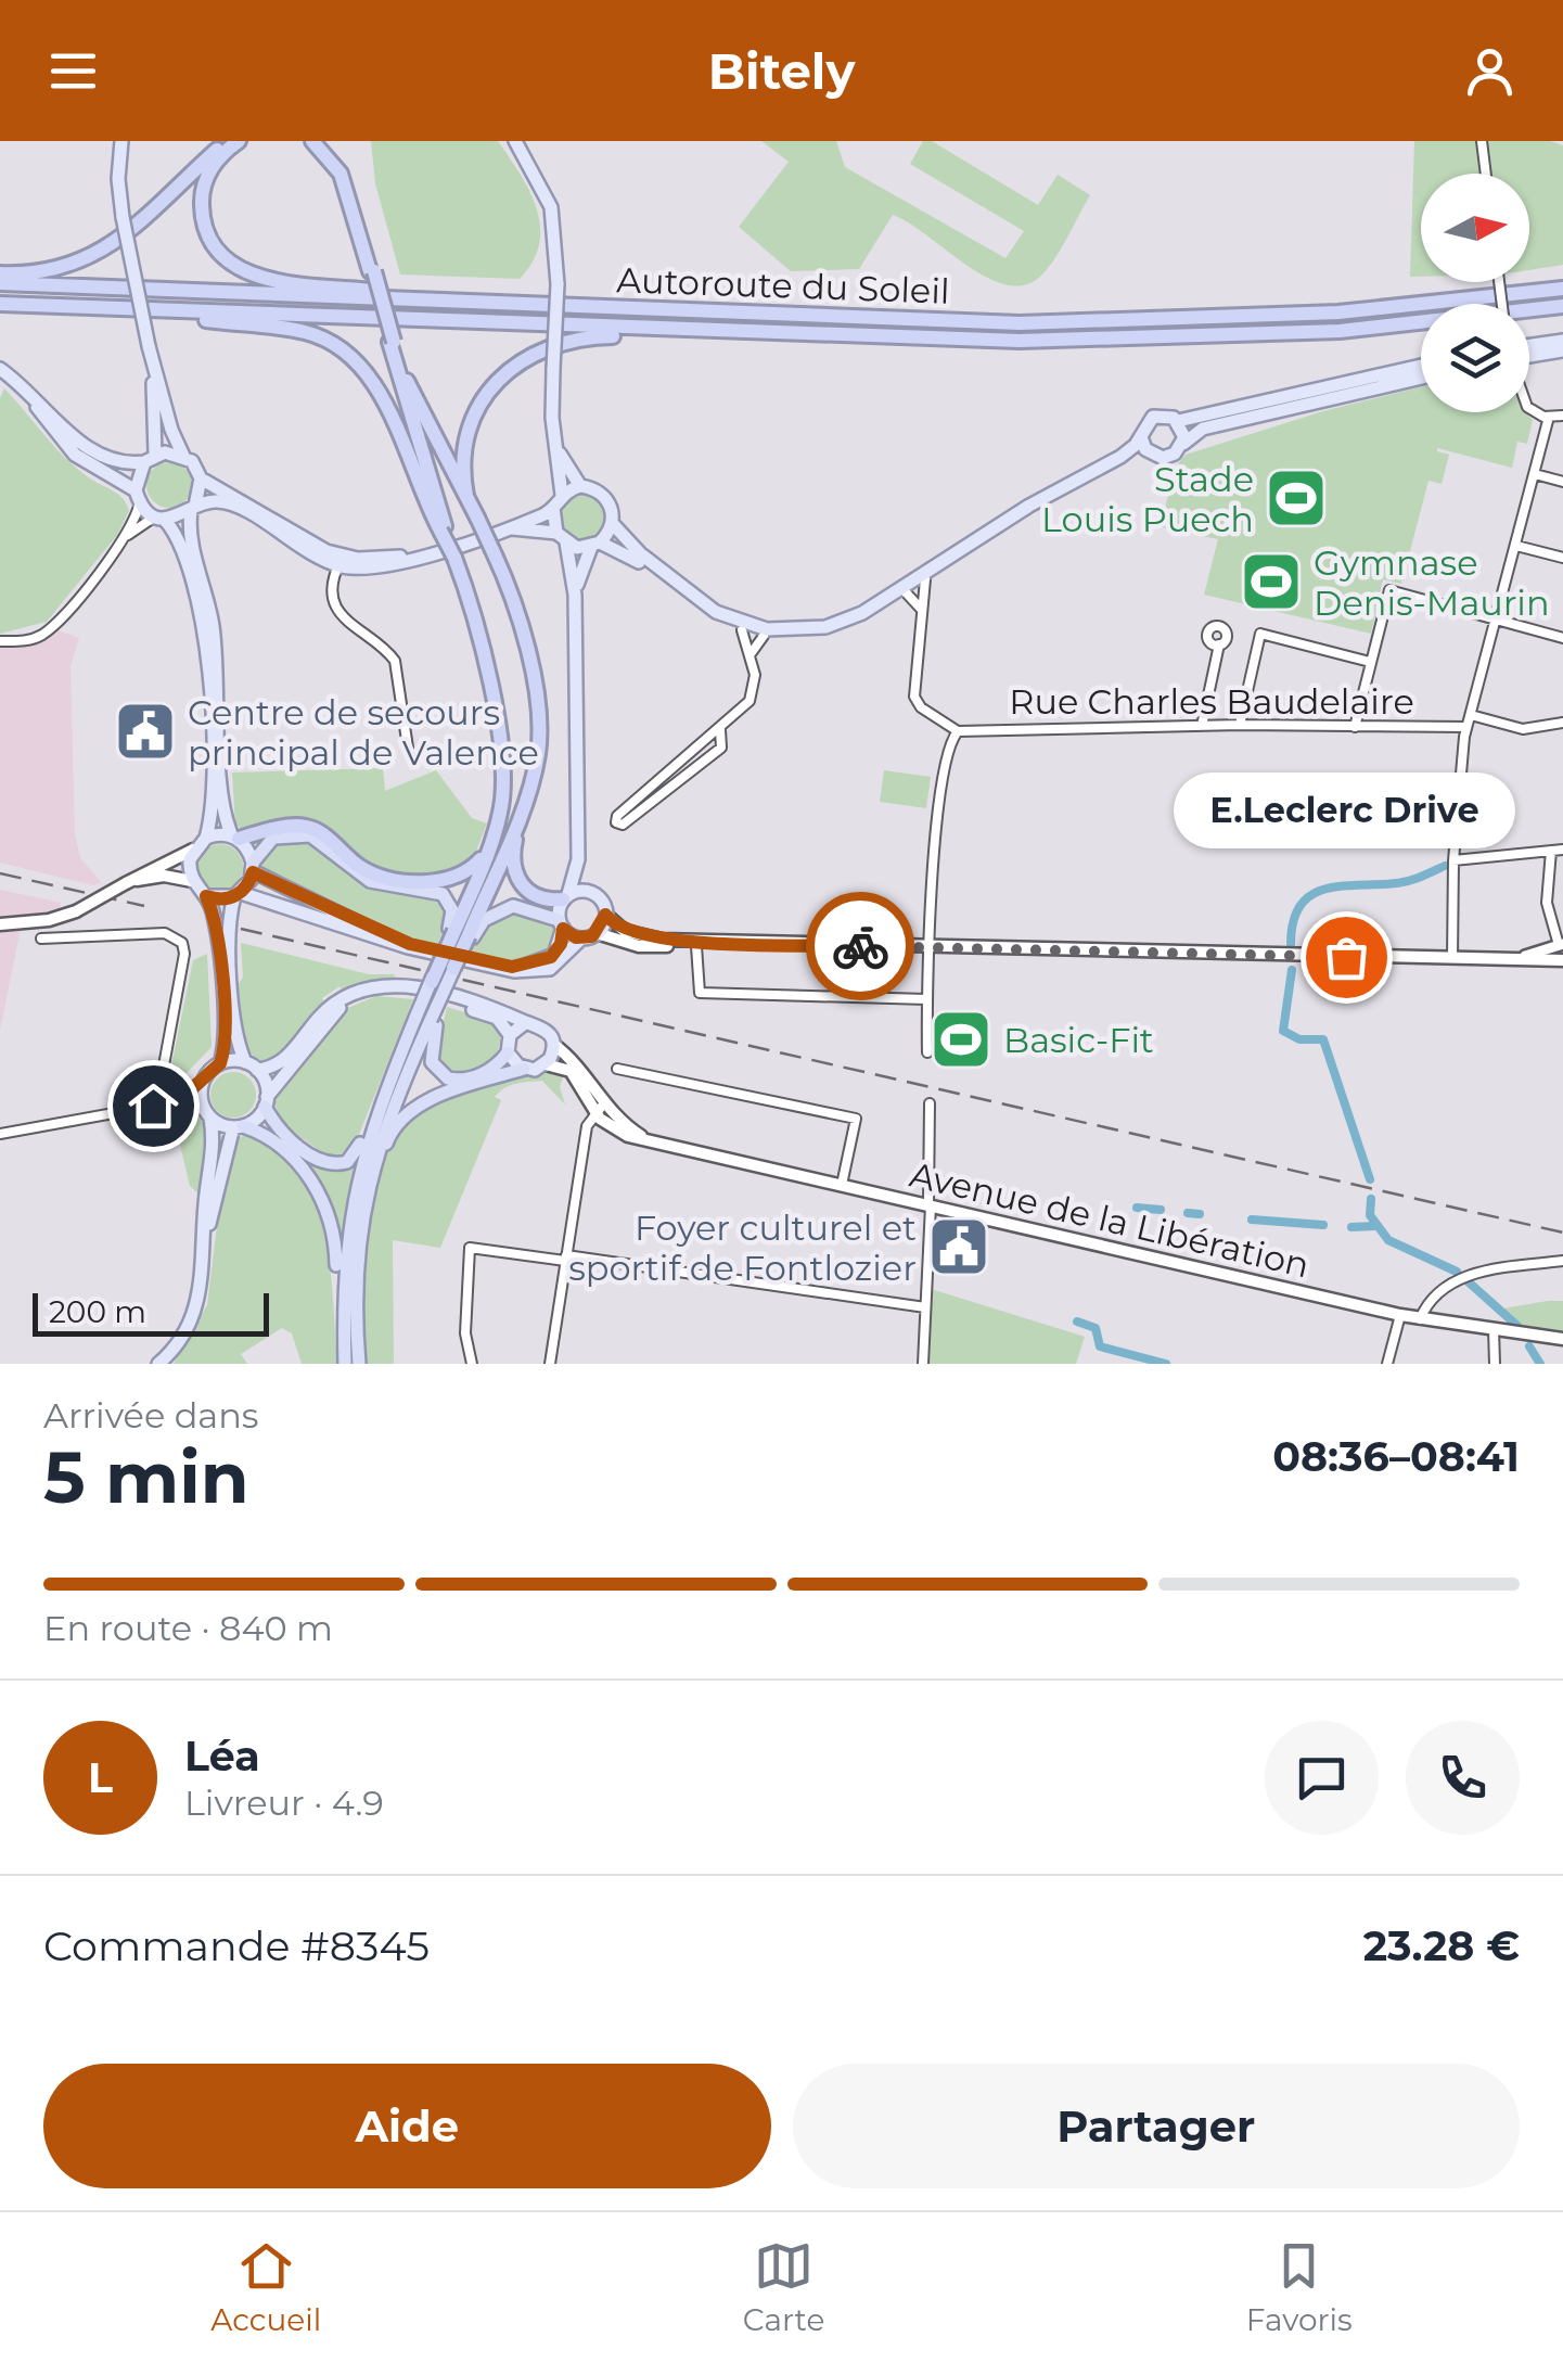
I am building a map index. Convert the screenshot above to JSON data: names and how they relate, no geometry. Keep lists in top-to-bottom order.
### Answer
{
  "streets": {
    "highway": ["Autoroute du Soleil"],
    "main road": ["Avenue de la Libération"],
    "street": ["Rue Charles Baudelaire"]
  },
  "places": {
    "sports": ["Stade Louis Puech", "Gymnase Denis-Maurin", "Basic-Fit"],
    "public building": ["Centre de secours principal de Valence", "Foyer culturel et sportif de Fontlozier"],
    "other": ["E.Leclerc Drive"]
  },
  "scale_bar": "200 m",
  "north": "right",
  "page": {
    "header": "Bitely",
    "bubble": "E.Leclerc Drive",
    "scale": "200 m",
    "heading": ["5 min", "Arrivée dans", "08:36–08:41"],
    "panel": [
      "Léa",
      "Livreur · 4.9",
      "Commande #8345",
      "23.28 €"
    ],
    "bar": "En route · 840 m",
    "round": "L",
    "buttons": ["Aide", "Partager"],
    "tabs": ["Accueil", "Carte", "Favoris"]
  }
}
